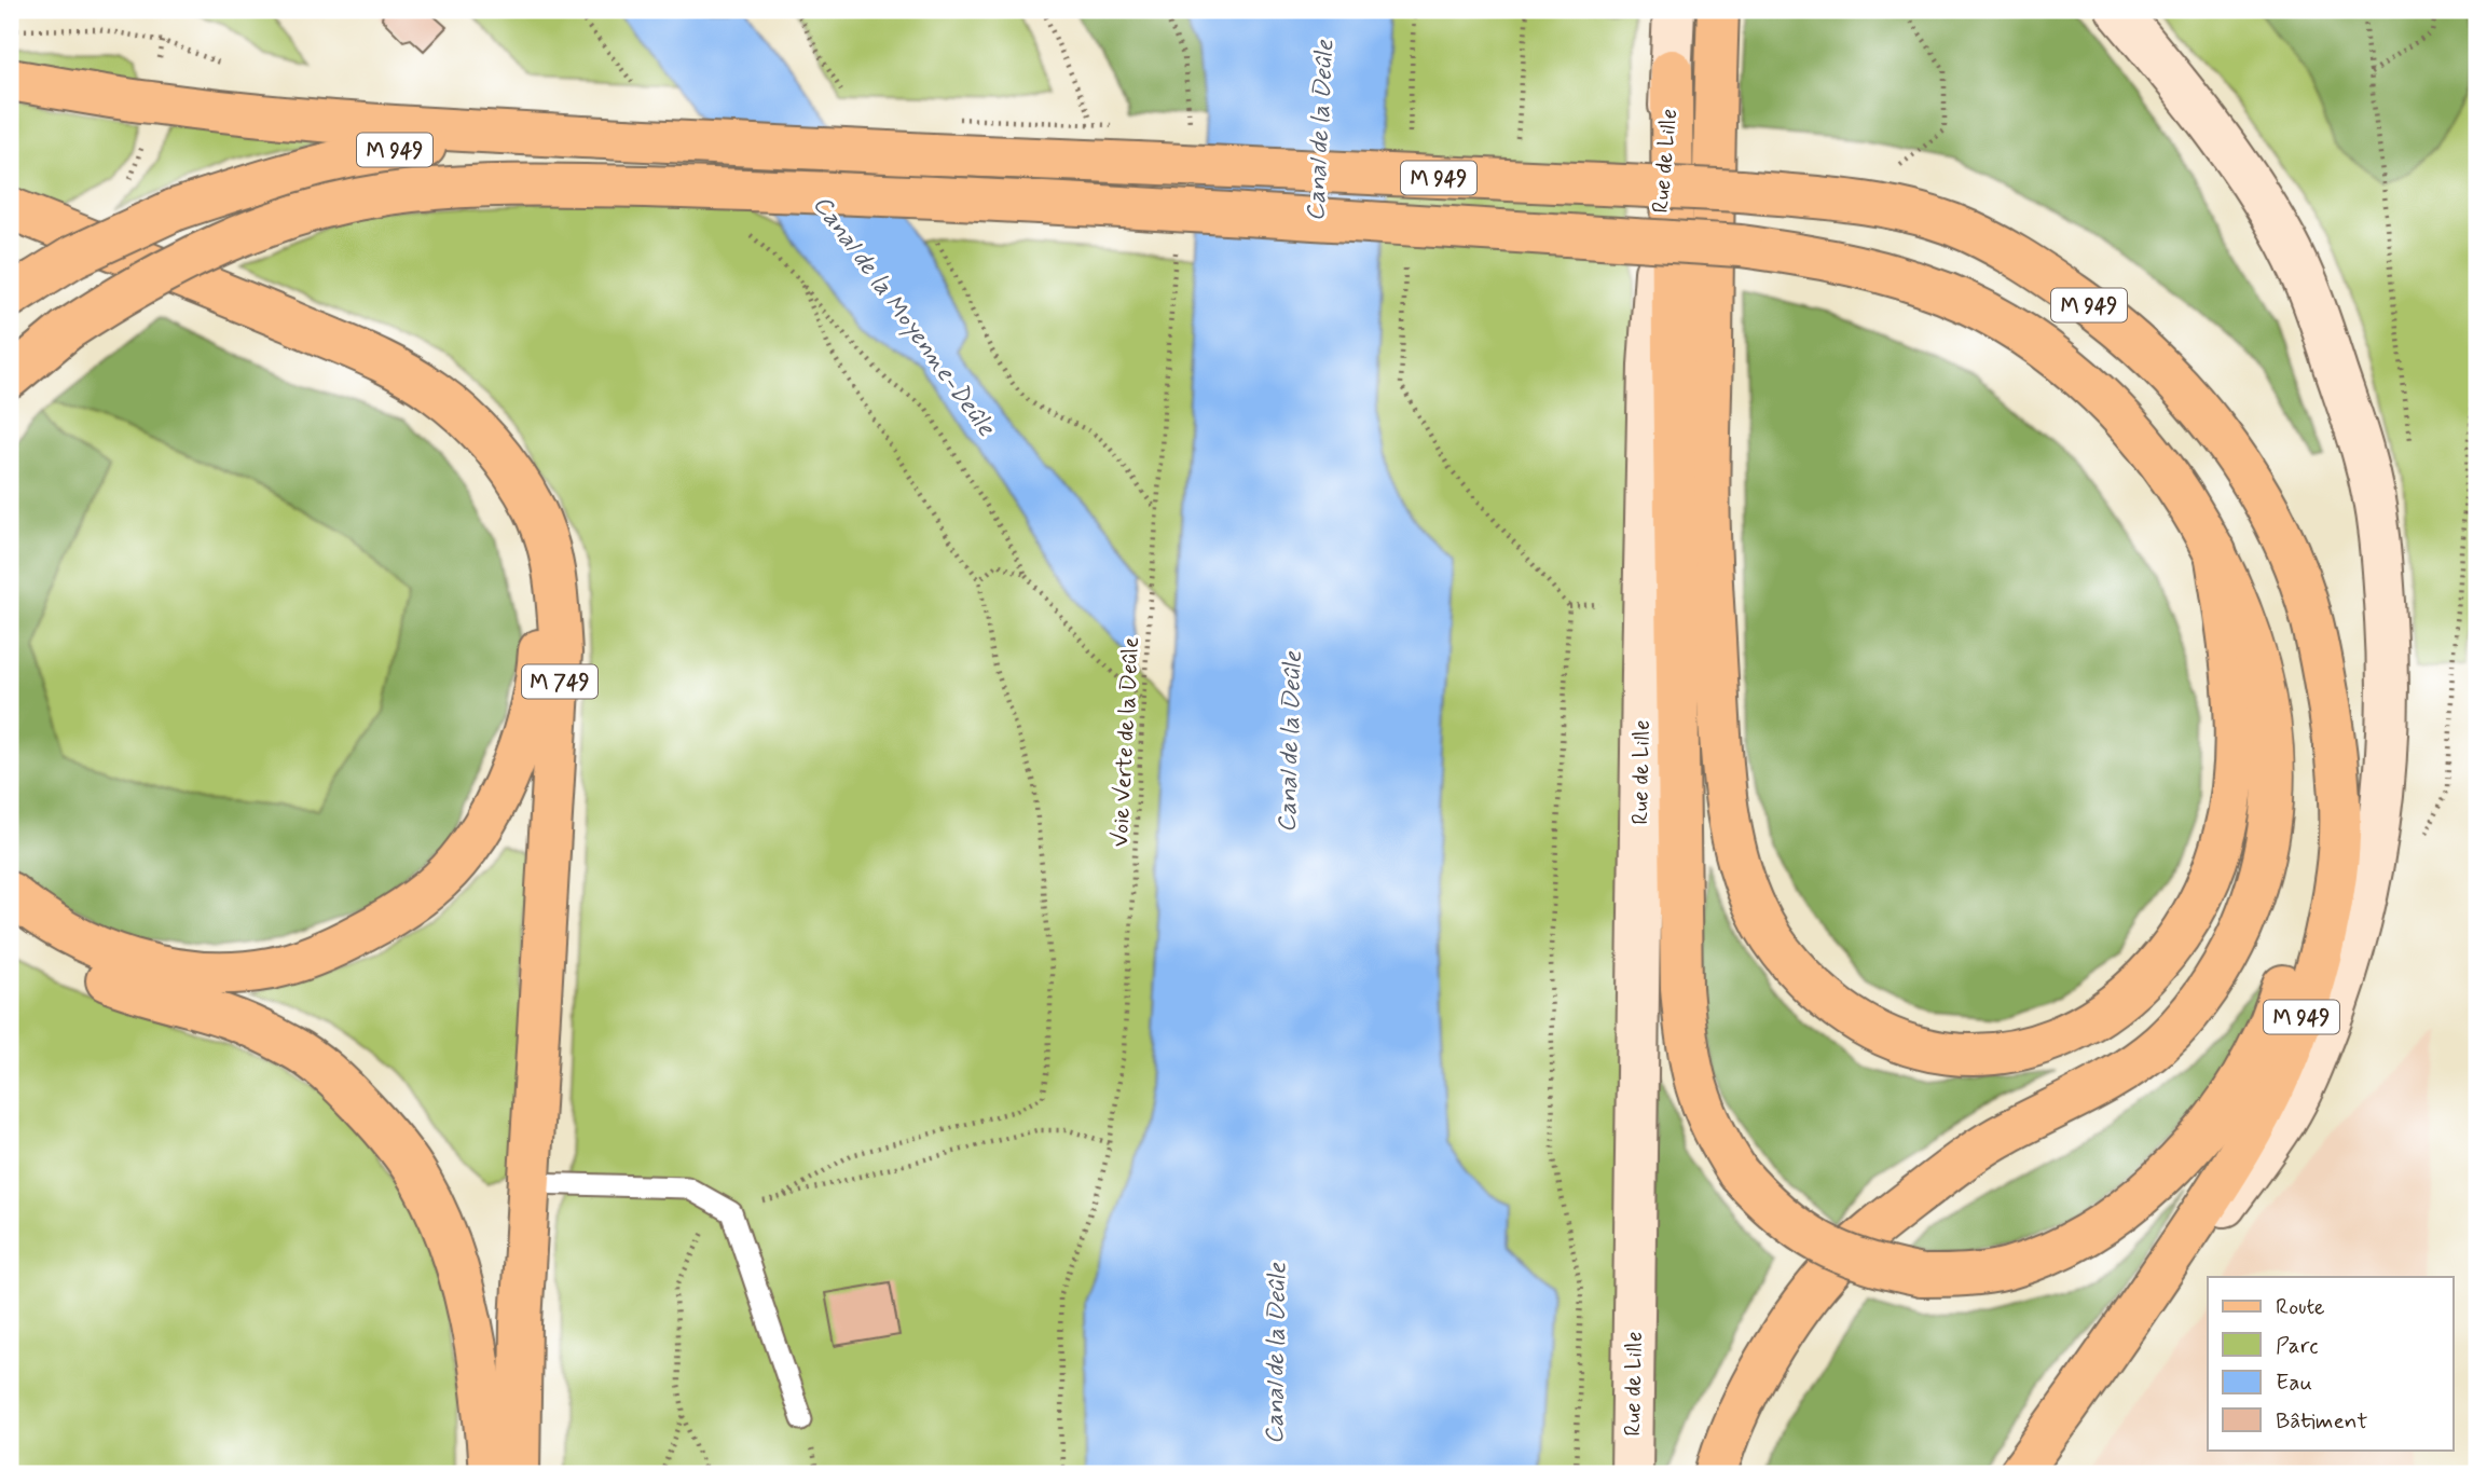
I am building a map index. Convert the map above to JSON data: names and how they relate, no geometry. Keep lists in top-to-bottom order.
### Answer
{
  "streets": {
    "main road": ["M 949", "M 749"],
    "street": ["Rue de Lille"],
    "path": ["Voie Verte de la Deûle"]
  },
  "water": ["Canal de la Deûle", "Canal de la Moyenne-Deûle"],
  "legend": [
    "Route",
    "Parc",
    "Eau",
    "Bâtiment"
  ]
}
